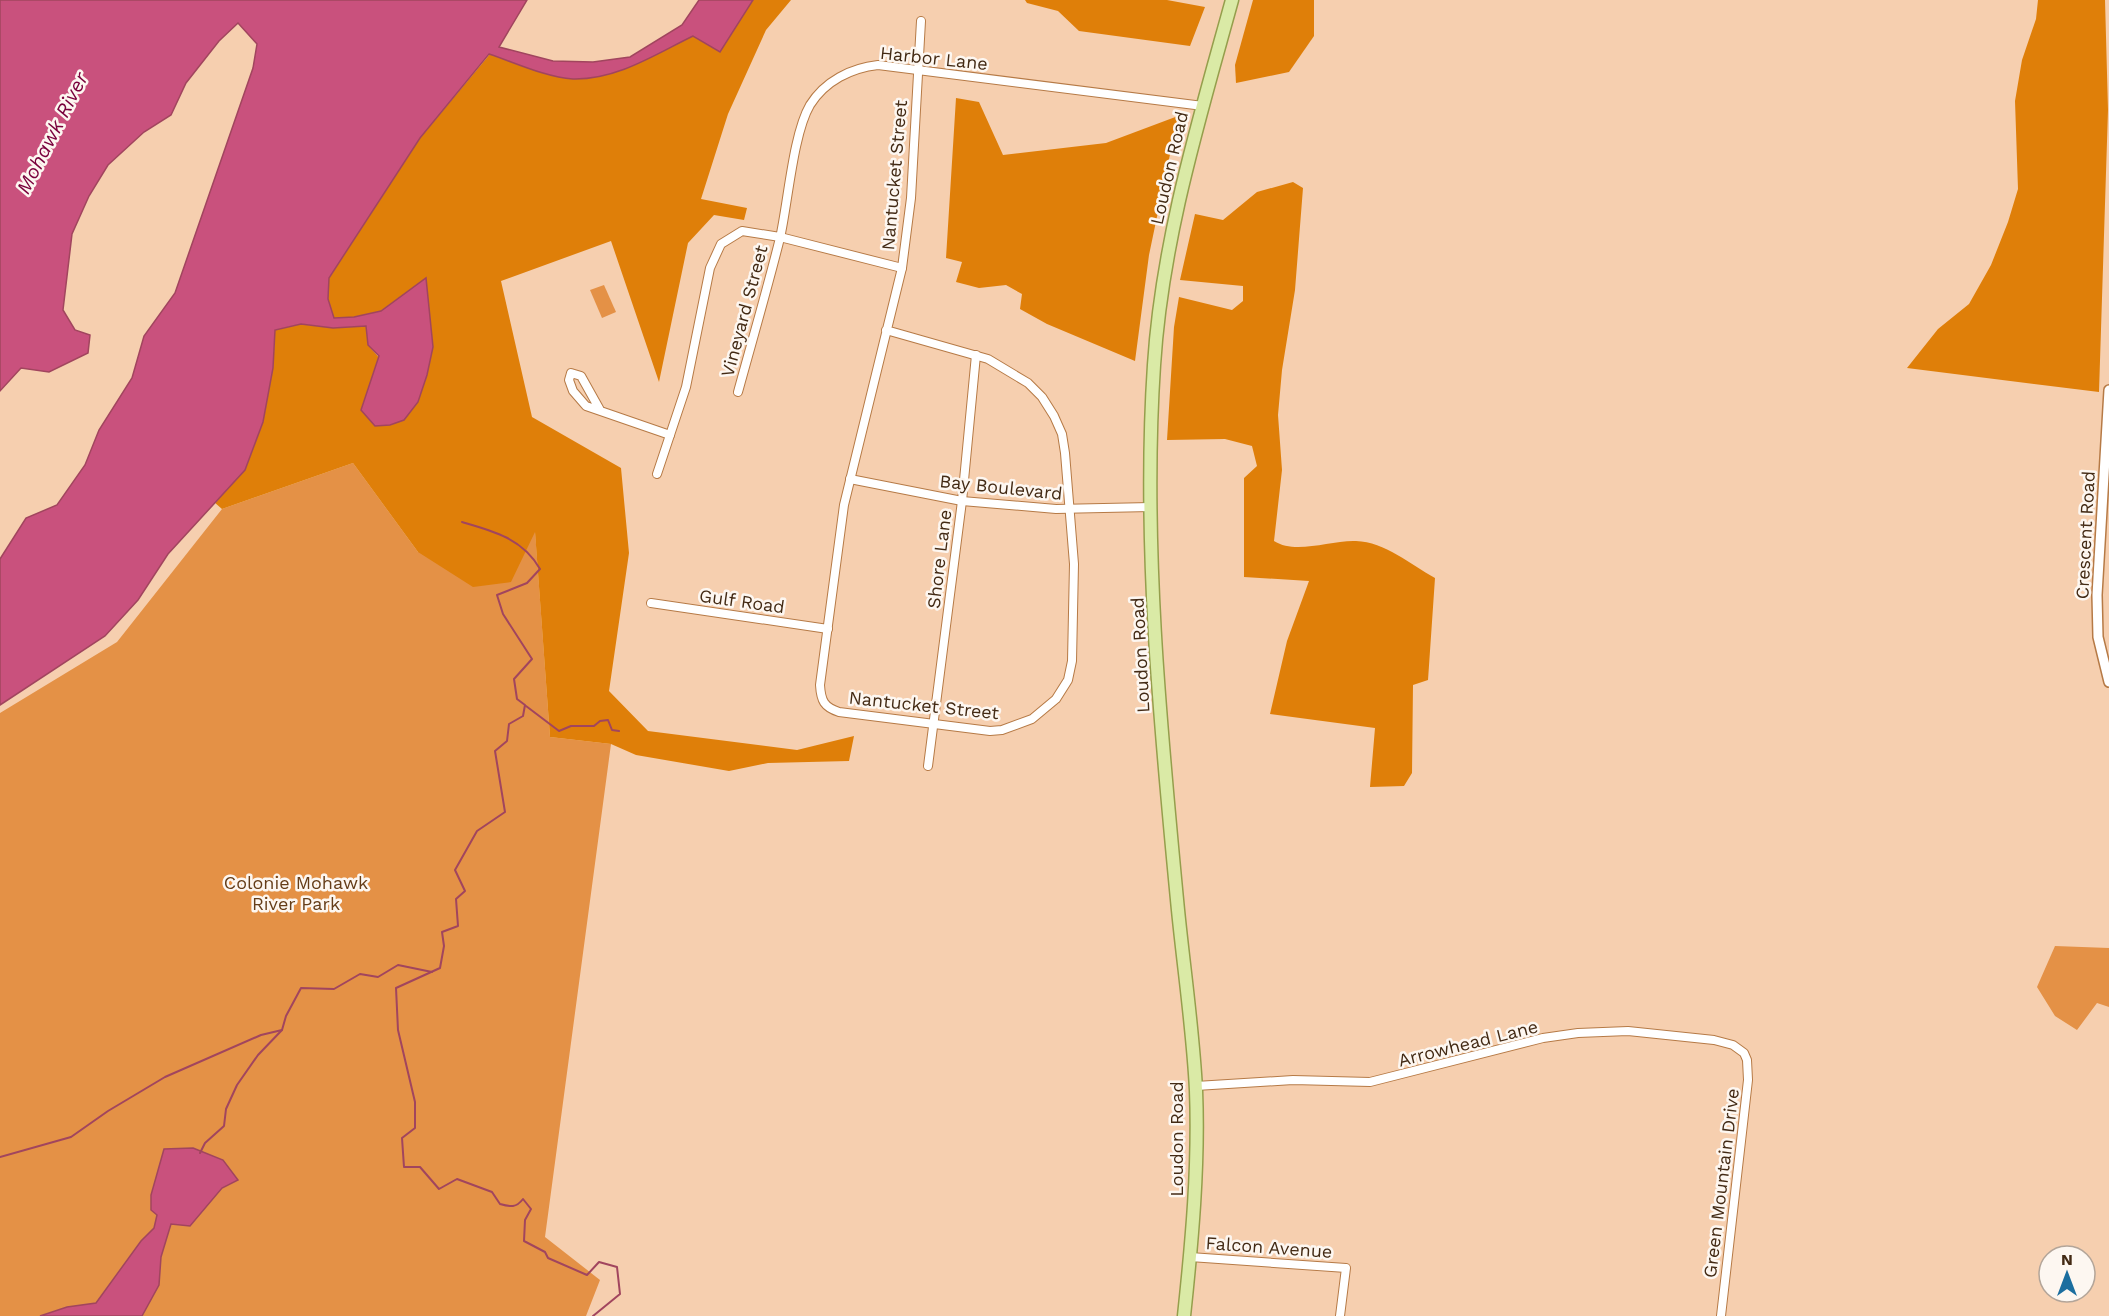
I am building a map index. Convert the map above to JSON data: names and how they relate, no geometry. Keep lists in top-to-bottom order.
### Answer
{
  "streets": {
    "main road": ["Loudon Road"],
    "street": [
      "Harbor Lane",
      "Nantucket Street",
      "Vineyard Street",
      "Bay Boulevard",
      "Crescent Road",
      "Shore Lane",
      "Gulf Road",
      "Arrowhead Lane",
      "Green Mountain Drive",
      "Falcon Avenue"
    ]
  },
  "crossings": [
    ["Harbor Lane", "Loudon Road"],
    ["Harbor Lane", "Nantucket Street"],
    ["Harbor Lane", "Vineyard Street"],
    ["Loudon Road", "Bay Boulevard"],
    ["Loudon Road", "Arrowhead Lane"],
    ["Loudon Road", "Falcon Avenue"],
    ["Nantucket Street", "Vineyard Street"],
    ["Nantucket Street", "Bay Boulevard"],
    ["Nantucket Street", "Shore Lane"],
    ["Nantucket Street", "Gulf Road"],
    ["Bay Boulevard", "Shore Lane"],
    ["Arrowhead Lane", "Green Mountain Drive"]
  ],
  "water": ["Mohawk River"],
  "parks": ["Colonie Mohawk River Park"],
  "north": "top"
}
